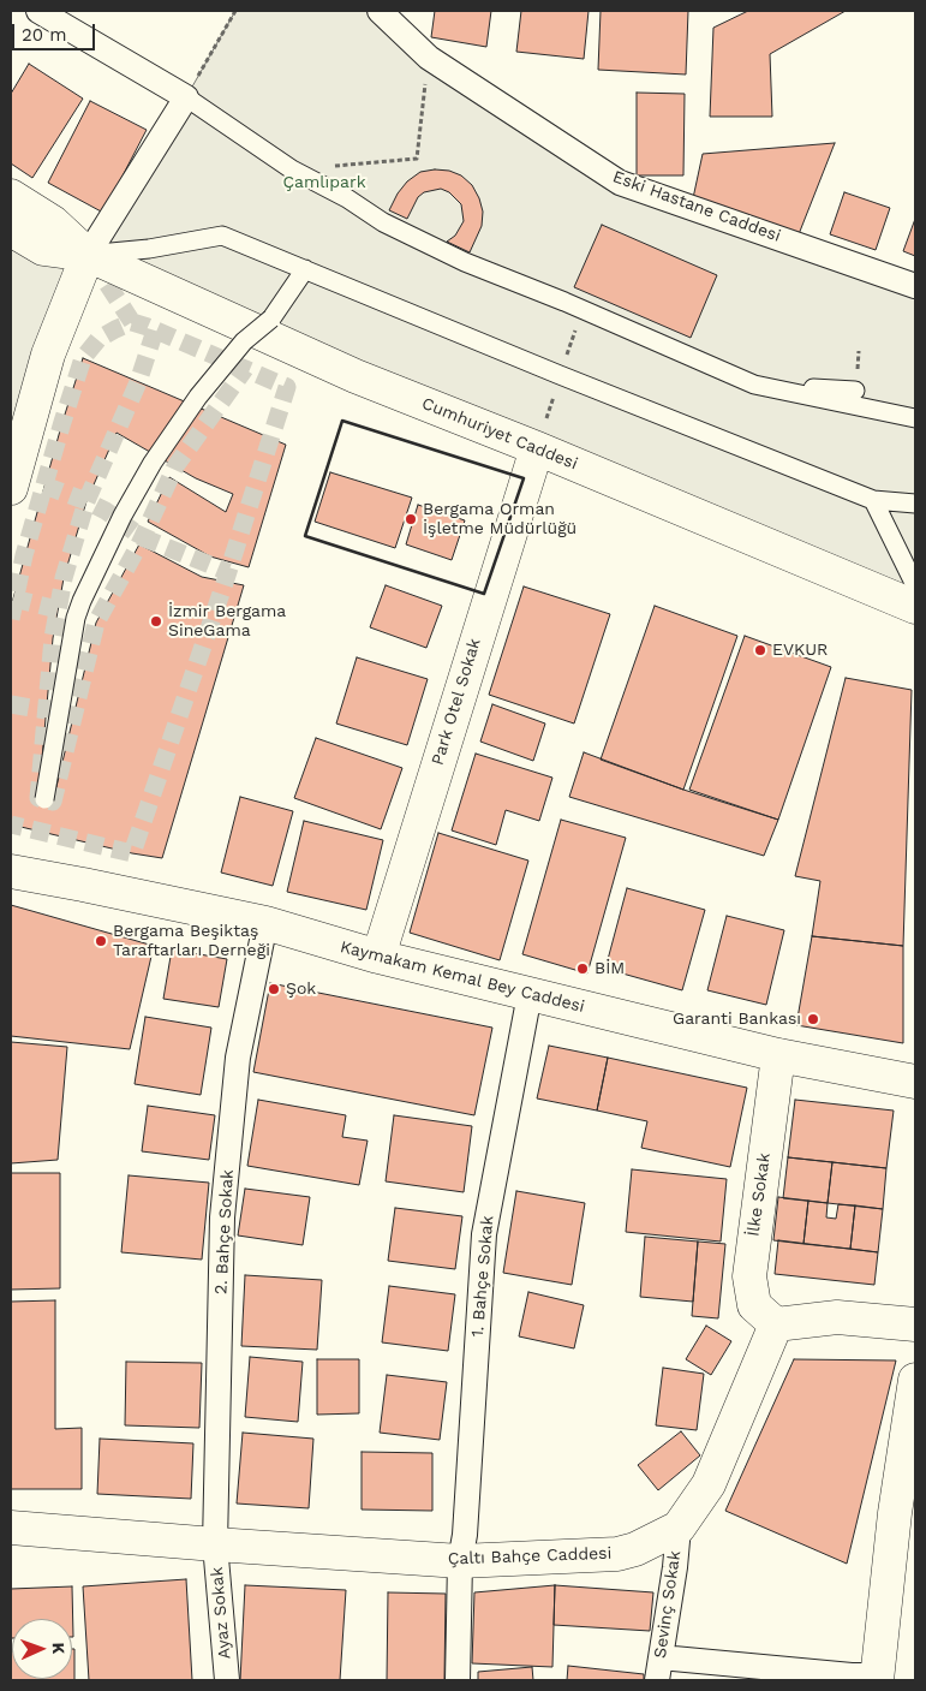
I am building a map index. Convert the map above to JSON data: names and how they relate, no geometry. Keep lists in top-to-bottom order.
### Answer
{
  "streets": {
    "main road": [
      "Cumhuriyet Caddesi",
      "Park Otel Sokak",
      "Kaymakam Kemal Bey Caddesi",
      "İlke Sokak",
      "Çaltı Bahçe Caddesi"
    ],
    "street": [
      "Eski Hastane Caddesi",
      "2. Bahçe Sokak",
      "1. Bahçe Sokak",
      "Sevinç Sokak",
      "Ayaz Sokak"
    ]
  },
  "crossings": [
    ["Cumhuriyet Caddesi", "Park Otel Sokak"],
    ["Park Otel Sokak", "Kaymakam Kemal Bey Caddesi"],
    ["Kaymakam Kemal Bey Caddesi", "İlke Sokak"],
    ["Kaymakam Kemal Bey Caddesi", "2. Bahçe Sokak"],
    ["Kaymakam Kemal Bey Caddesi", "1. Bahçe Sokak"],
    ["İlke Sokak", "Çaltı Bahçe Caddesi"],
    ["2. Bahçe Sokak", "Çaltı Bahçe Caddesi"],
    ["2. Bahçe Sokak", "Ayaz Sokak"],
    ["1. Bahçe Sokak", "Çaltı Bahçe Caddesi"],
    ["Çaltı Bahçe Caddesi", "Sevinç Sokak"],
    ["Çaltı Bahçe Caddesi", "Ayaz Sokak"]
  ],
  "parks": ["Çamlıpark"],
  "places": [
    "Bergama Orman İşletme Müdürlüğü",
    "İzmir Bergama SineGama",
    "EVKUR",
    "Bergama Beşiktaş Taraftarları Derneği",
    "BİM",
    "Şok",
    "Garanti Bankası"
  ],
  "scale_bar": "20 m",
  "north": "right"
}
